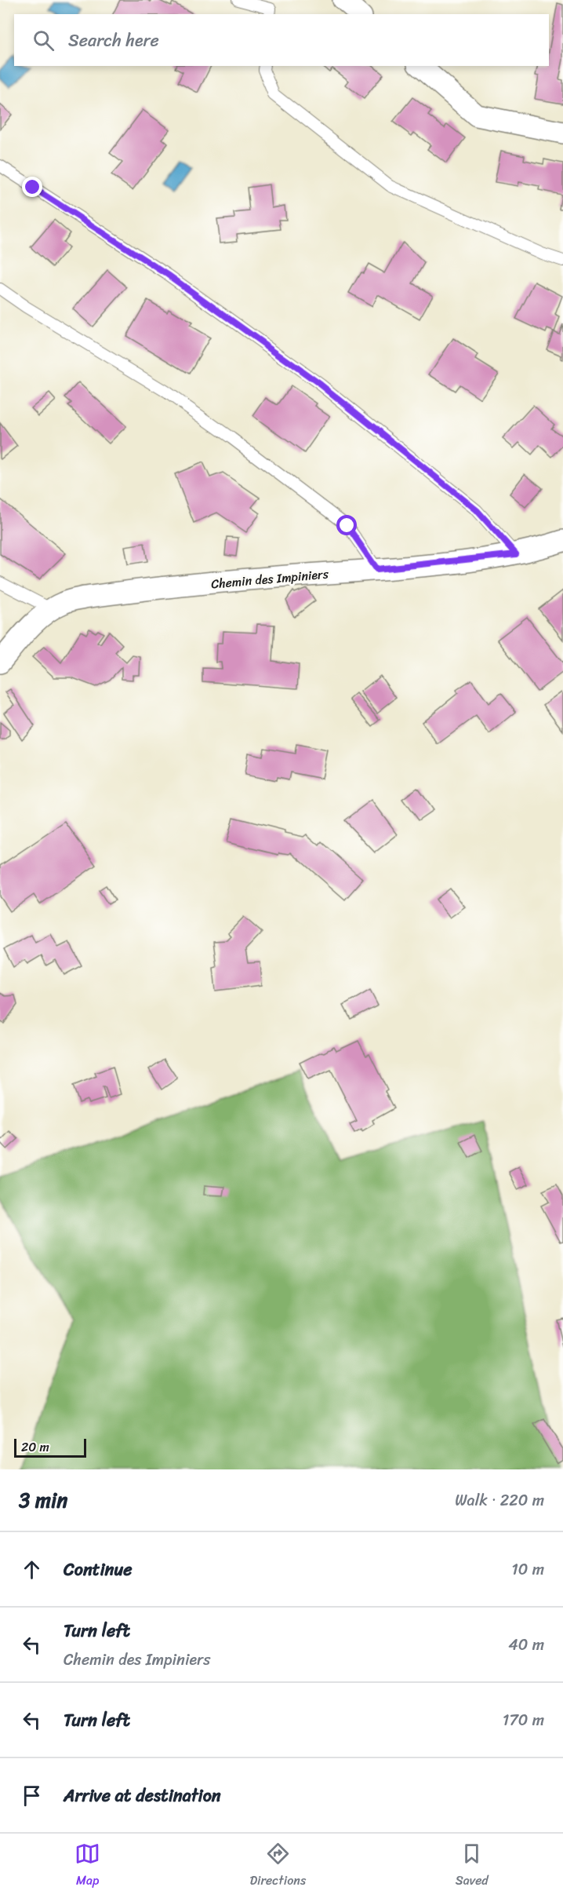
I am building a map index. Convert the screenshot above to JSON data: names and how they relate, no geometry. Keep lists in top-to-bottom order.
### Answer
{
  "streets": {
    "street": ["Chemin des Impiniers"]
  },
  "scale_bar": "20 m",
  "page": {
    "search": "Search here",
    "scale": "20 m",
    "heading": ["3 min", "Walk · 220 m"],
    "list": [
      ["Continue", "10 m"],
      ["Turn left", "Chemin des Impiniers", "40 m"],
      ["Turn left", "170 m"],
      "Arrive at destination"
    ],
    "nav": ["Map", "Directions", "Saved"]
  }
}
